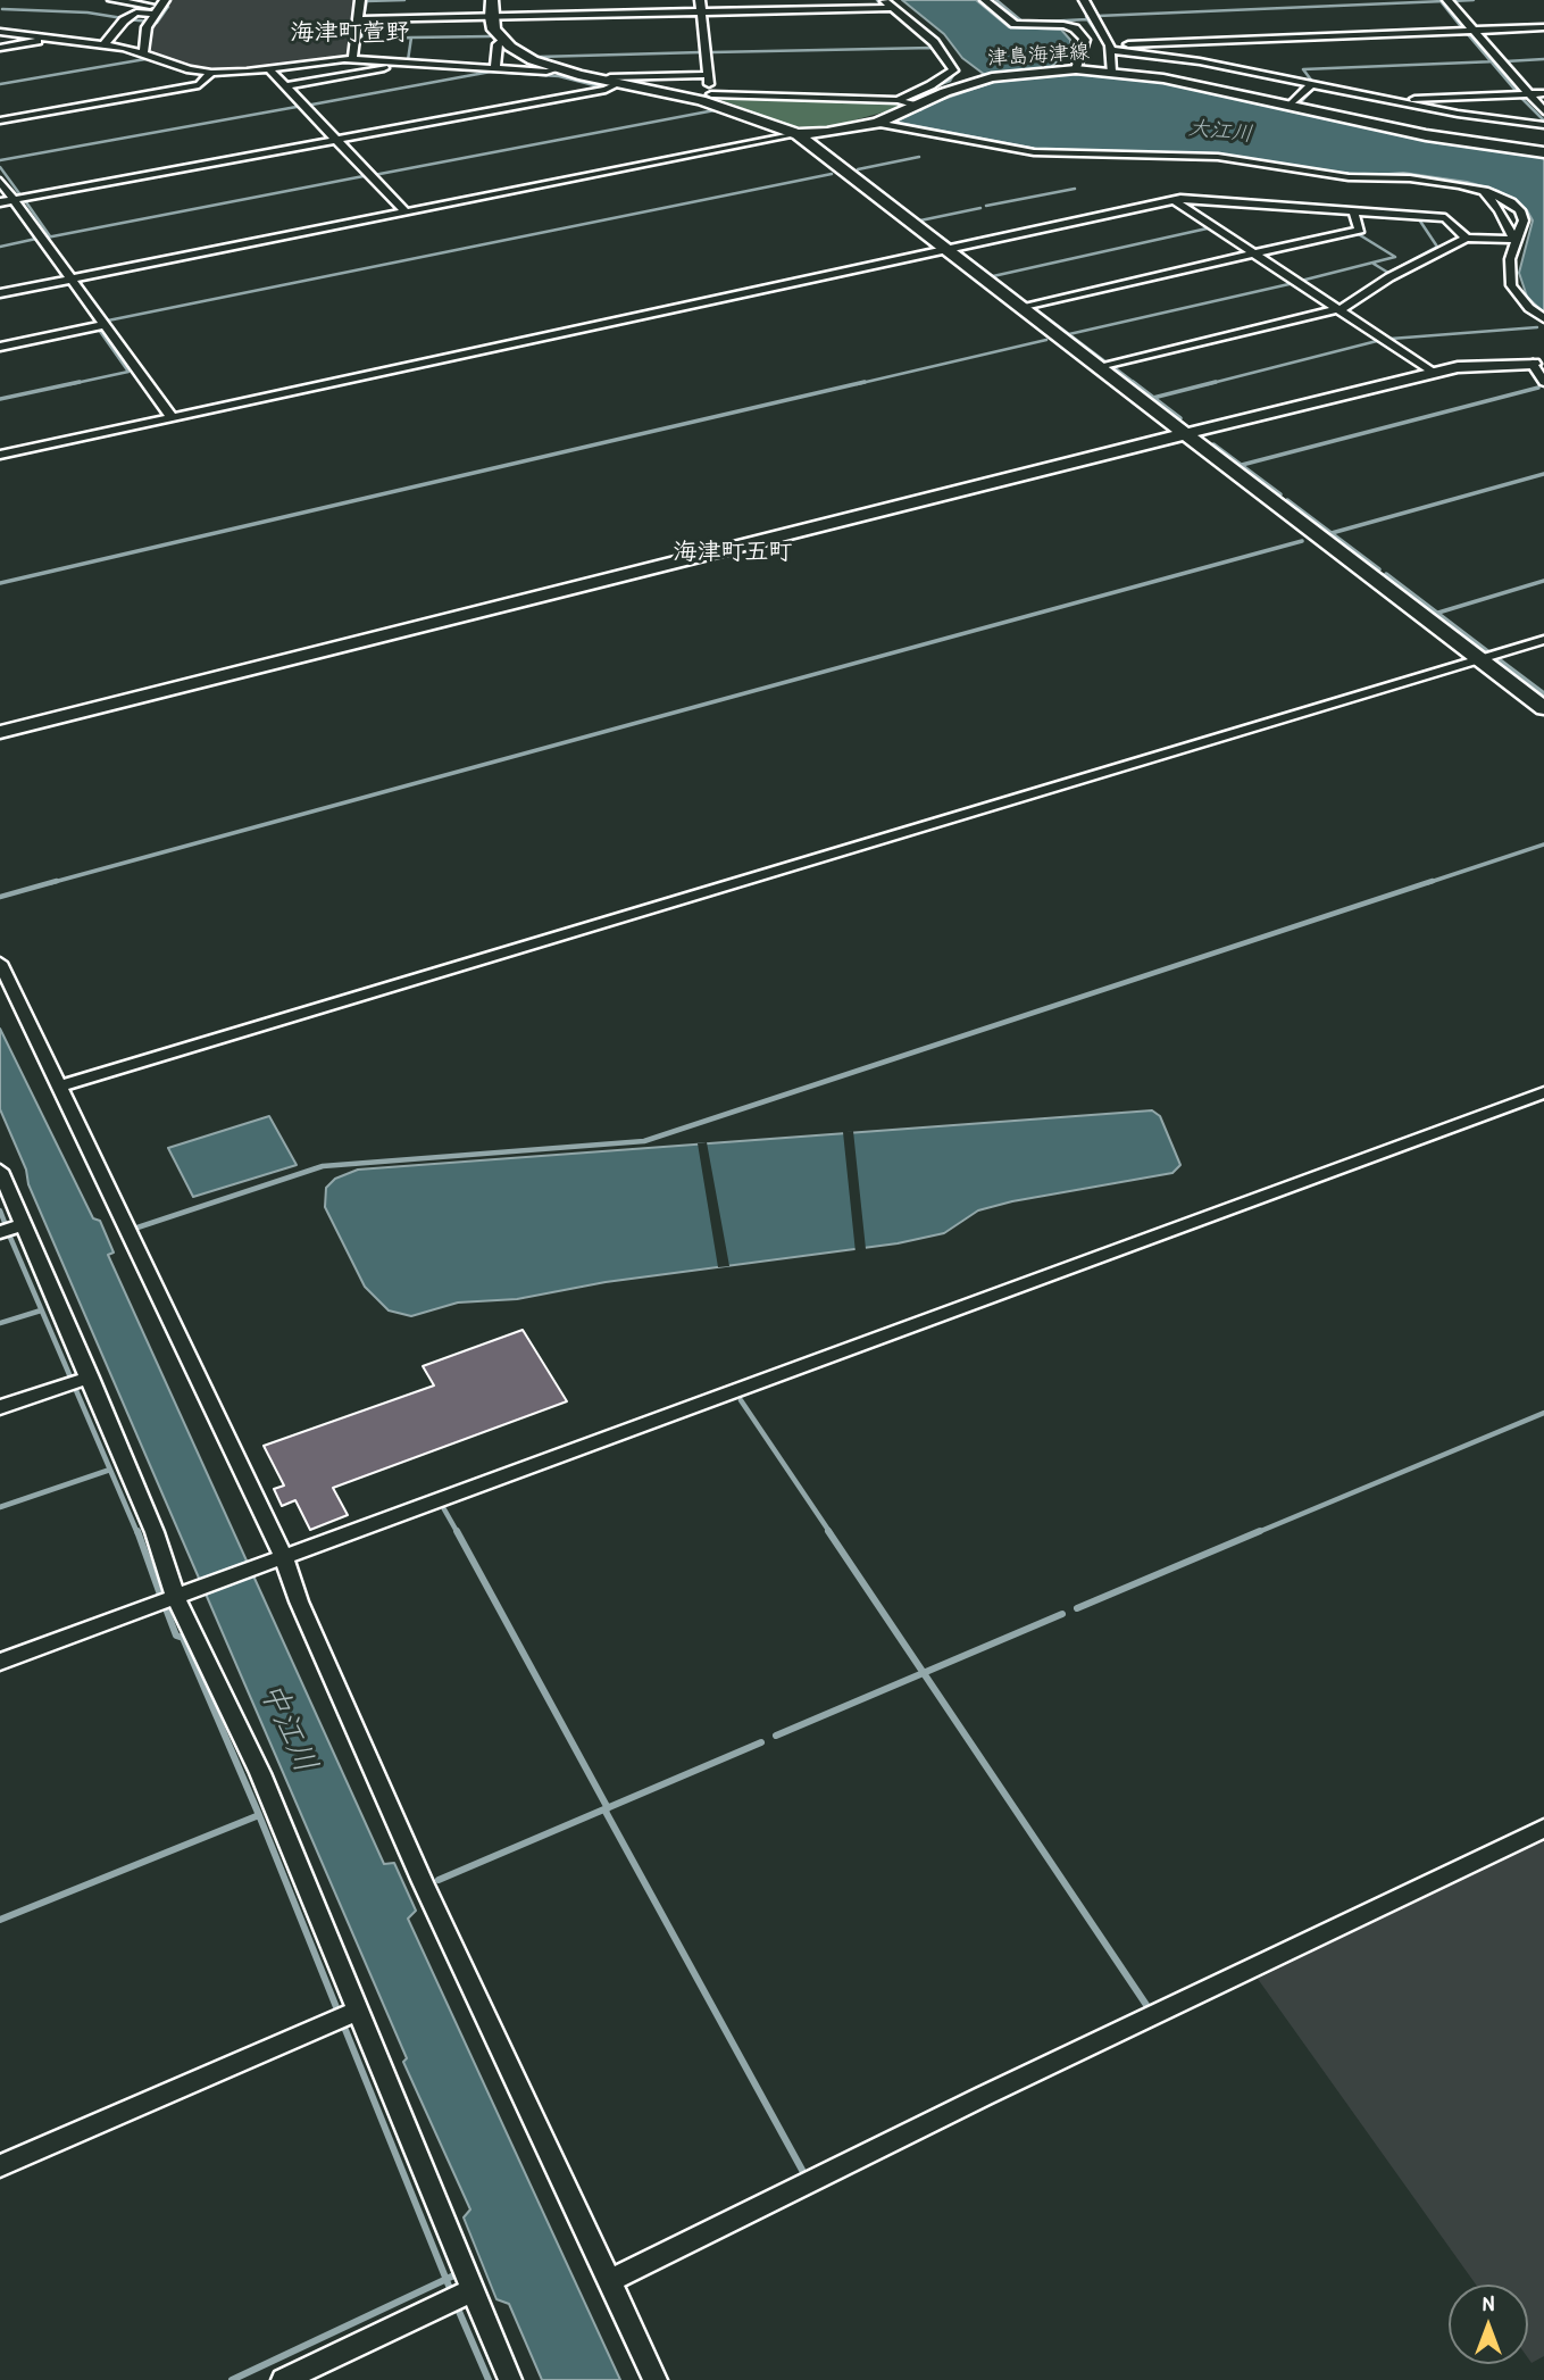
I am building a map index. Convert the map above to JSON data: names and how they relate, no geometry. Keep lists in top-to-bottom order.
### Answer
{
  "streets": {
    "street": ["津島海津線"]
  },
  "districts": ["海津町萱野", "海津町五町"],
  "water": ["大江川", "中江川"],
  "north": "top"
}
